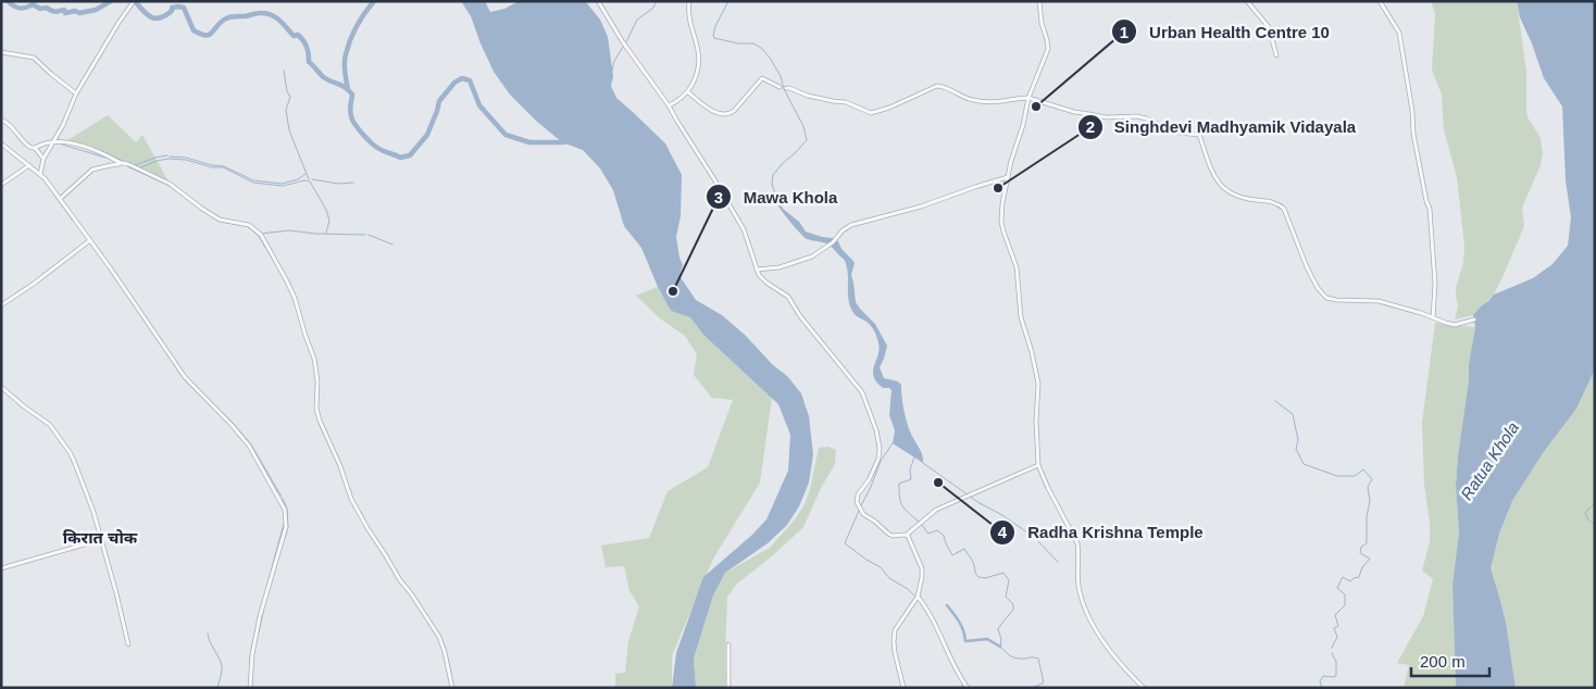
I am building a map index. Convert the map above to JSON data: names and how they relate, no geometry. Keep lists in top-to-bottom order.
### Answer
{
  "districts": ["किरात चोक"],
  "water": ["Ratua Khola"],
  "places": [
    "Urban Health Centre 10",
    "Singhdevi Madhyamik Vidayala",
    "Mawa Khola",
    "Radha Krishna Temple"
  ],
  "scale_bar": "200 m"
}
